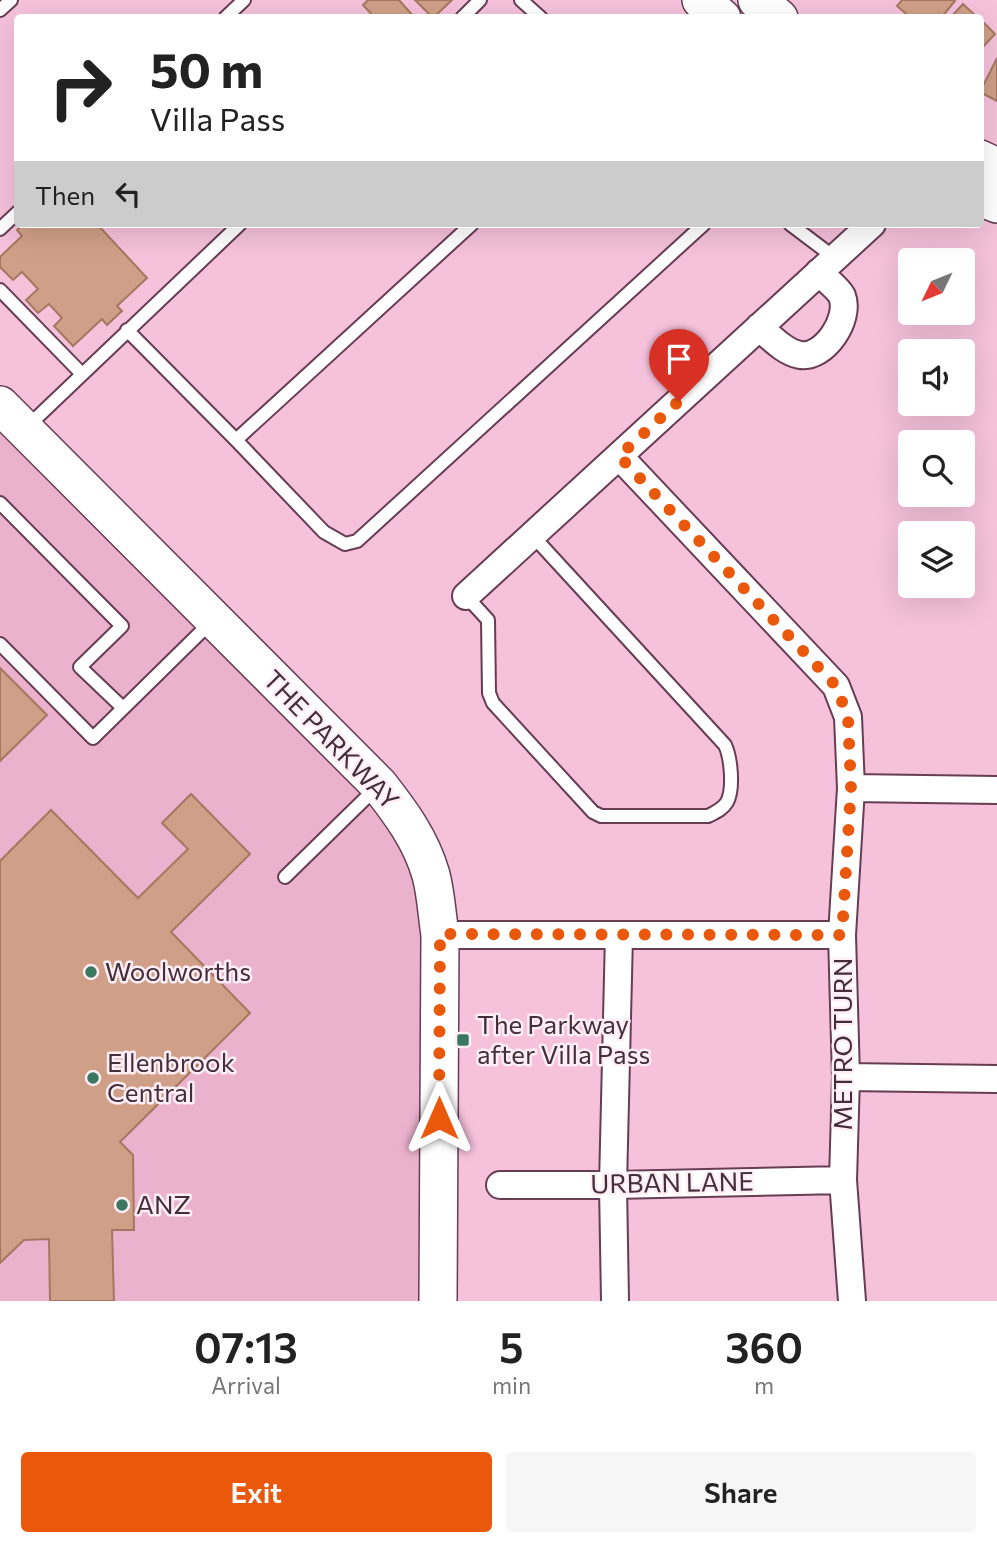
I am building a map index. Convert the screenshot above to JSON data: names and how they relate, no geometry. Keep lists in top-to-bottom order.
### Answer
{
  "streets": {
    "street": ["THE PARKWAY", "METRO TURN", "URBAN LANE"]
  },
  "crossings": [
    ["METRO TURN", "URBAN LANE"]
  ],
  "places": {
    "other": ["Woolworths", "Ellenbrook Central", "ANZ"],
    "transit": ["The Parkway after Villa Pass"]
  },
  "north": "bottom left",
  "page": {
    "turn": ["50 m", "Villa Pass"],
    "then": "Then",
    "eta": [
      "07:13",
      "Arrival",
      "5",
      "min",
      "360",
      "m"
    ],
    "buttons": ["Exit", "Share"]
  }
}
